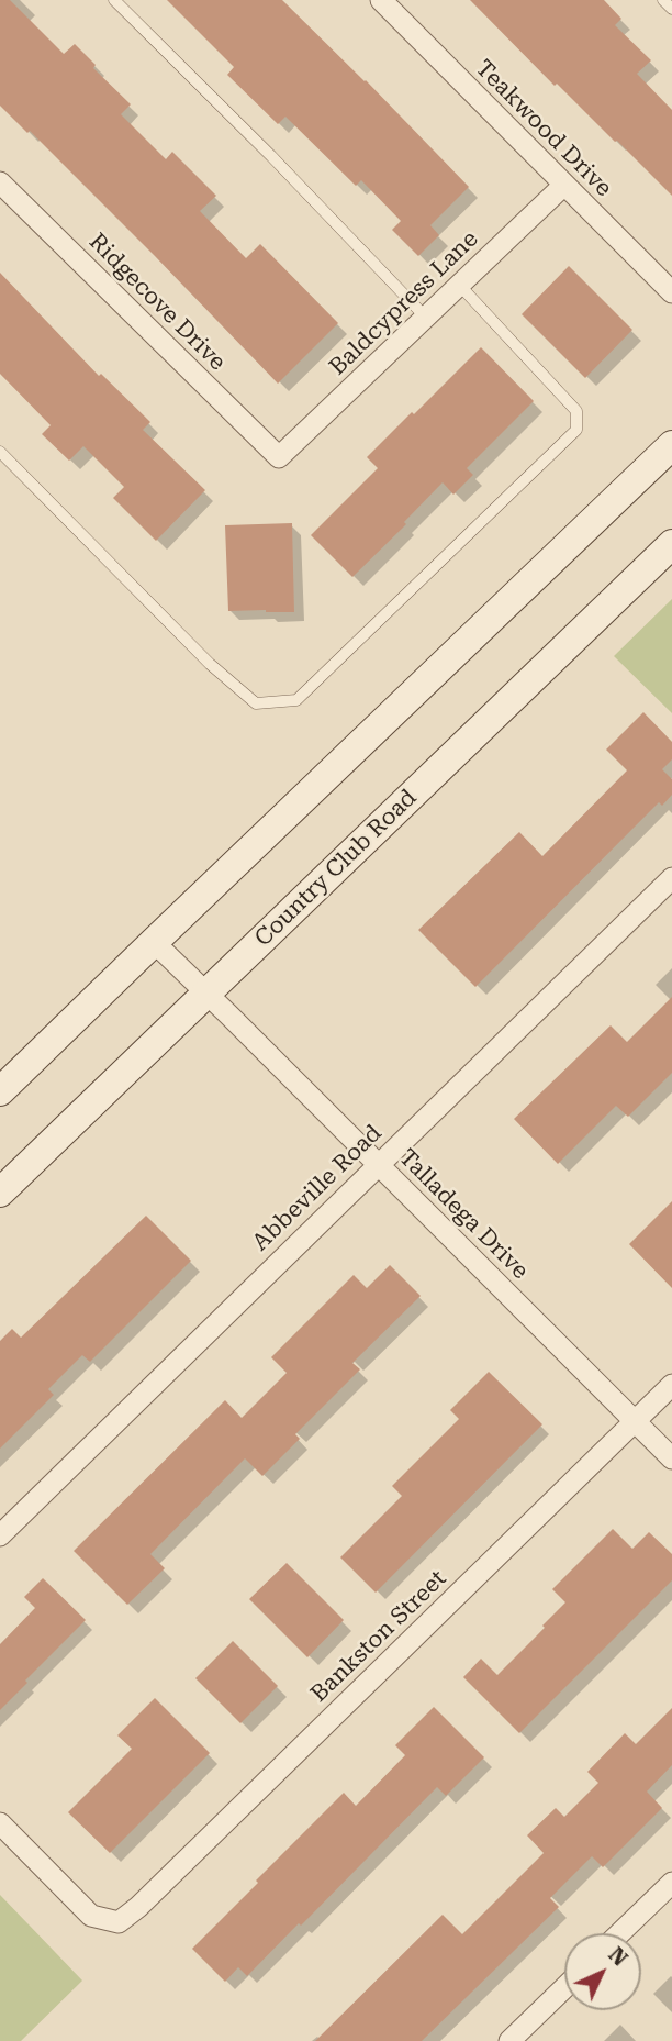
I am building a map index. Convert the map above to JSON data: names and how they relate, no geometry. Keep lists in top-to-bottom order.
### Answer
{
  "streets": {
    "main road": ["Country Club Road"],
    "street": [
      "Teakwood Drive",
      "Ridgecove Drive",
      "Baldcypress Lane",
      "Abbeville Road",
      "Talladega Drive",
      "Bankston Street"
    ]
  },
  "crossings": [
    ["Teakwood Drive", "Baldcypress Lane"],
    ["Ridgecove Drive", "Baldcypress Lane"],
    ["Country Club Road", "Talladega Drive"],
    ["Abbeville Road", "Talladega Drive"],
    ["Talladega Drive", "Bankston Street"]
  ],
  "north": "top right"
}
